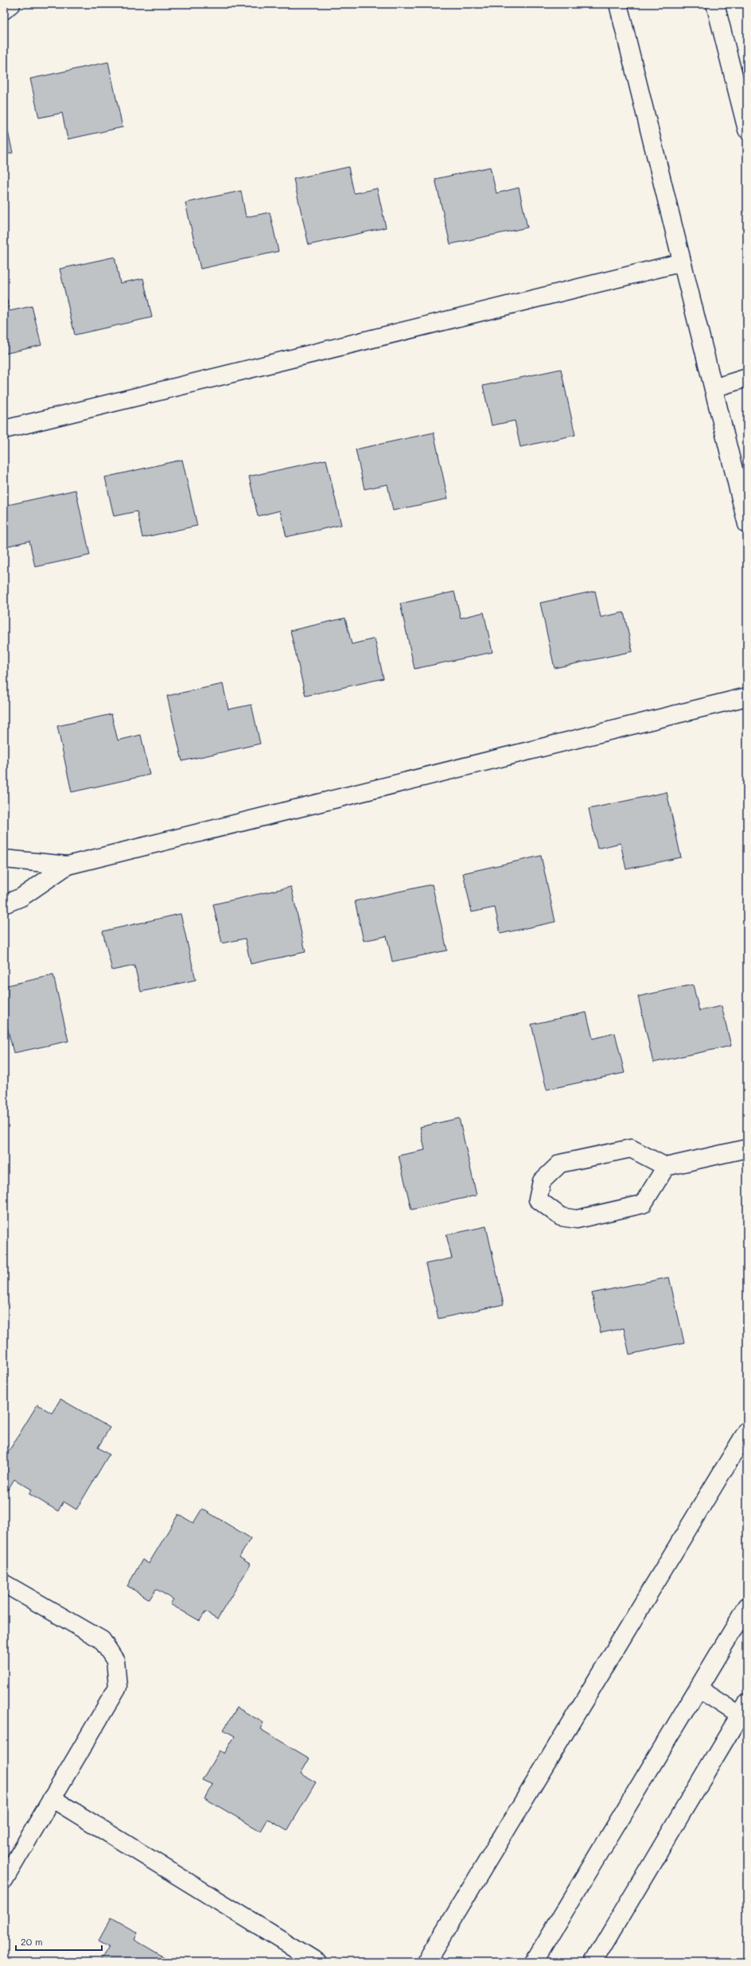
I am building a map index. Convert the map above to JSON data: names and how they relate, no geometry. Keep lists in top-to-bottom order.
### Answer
{
  "scale_bar": "20 m"
}
